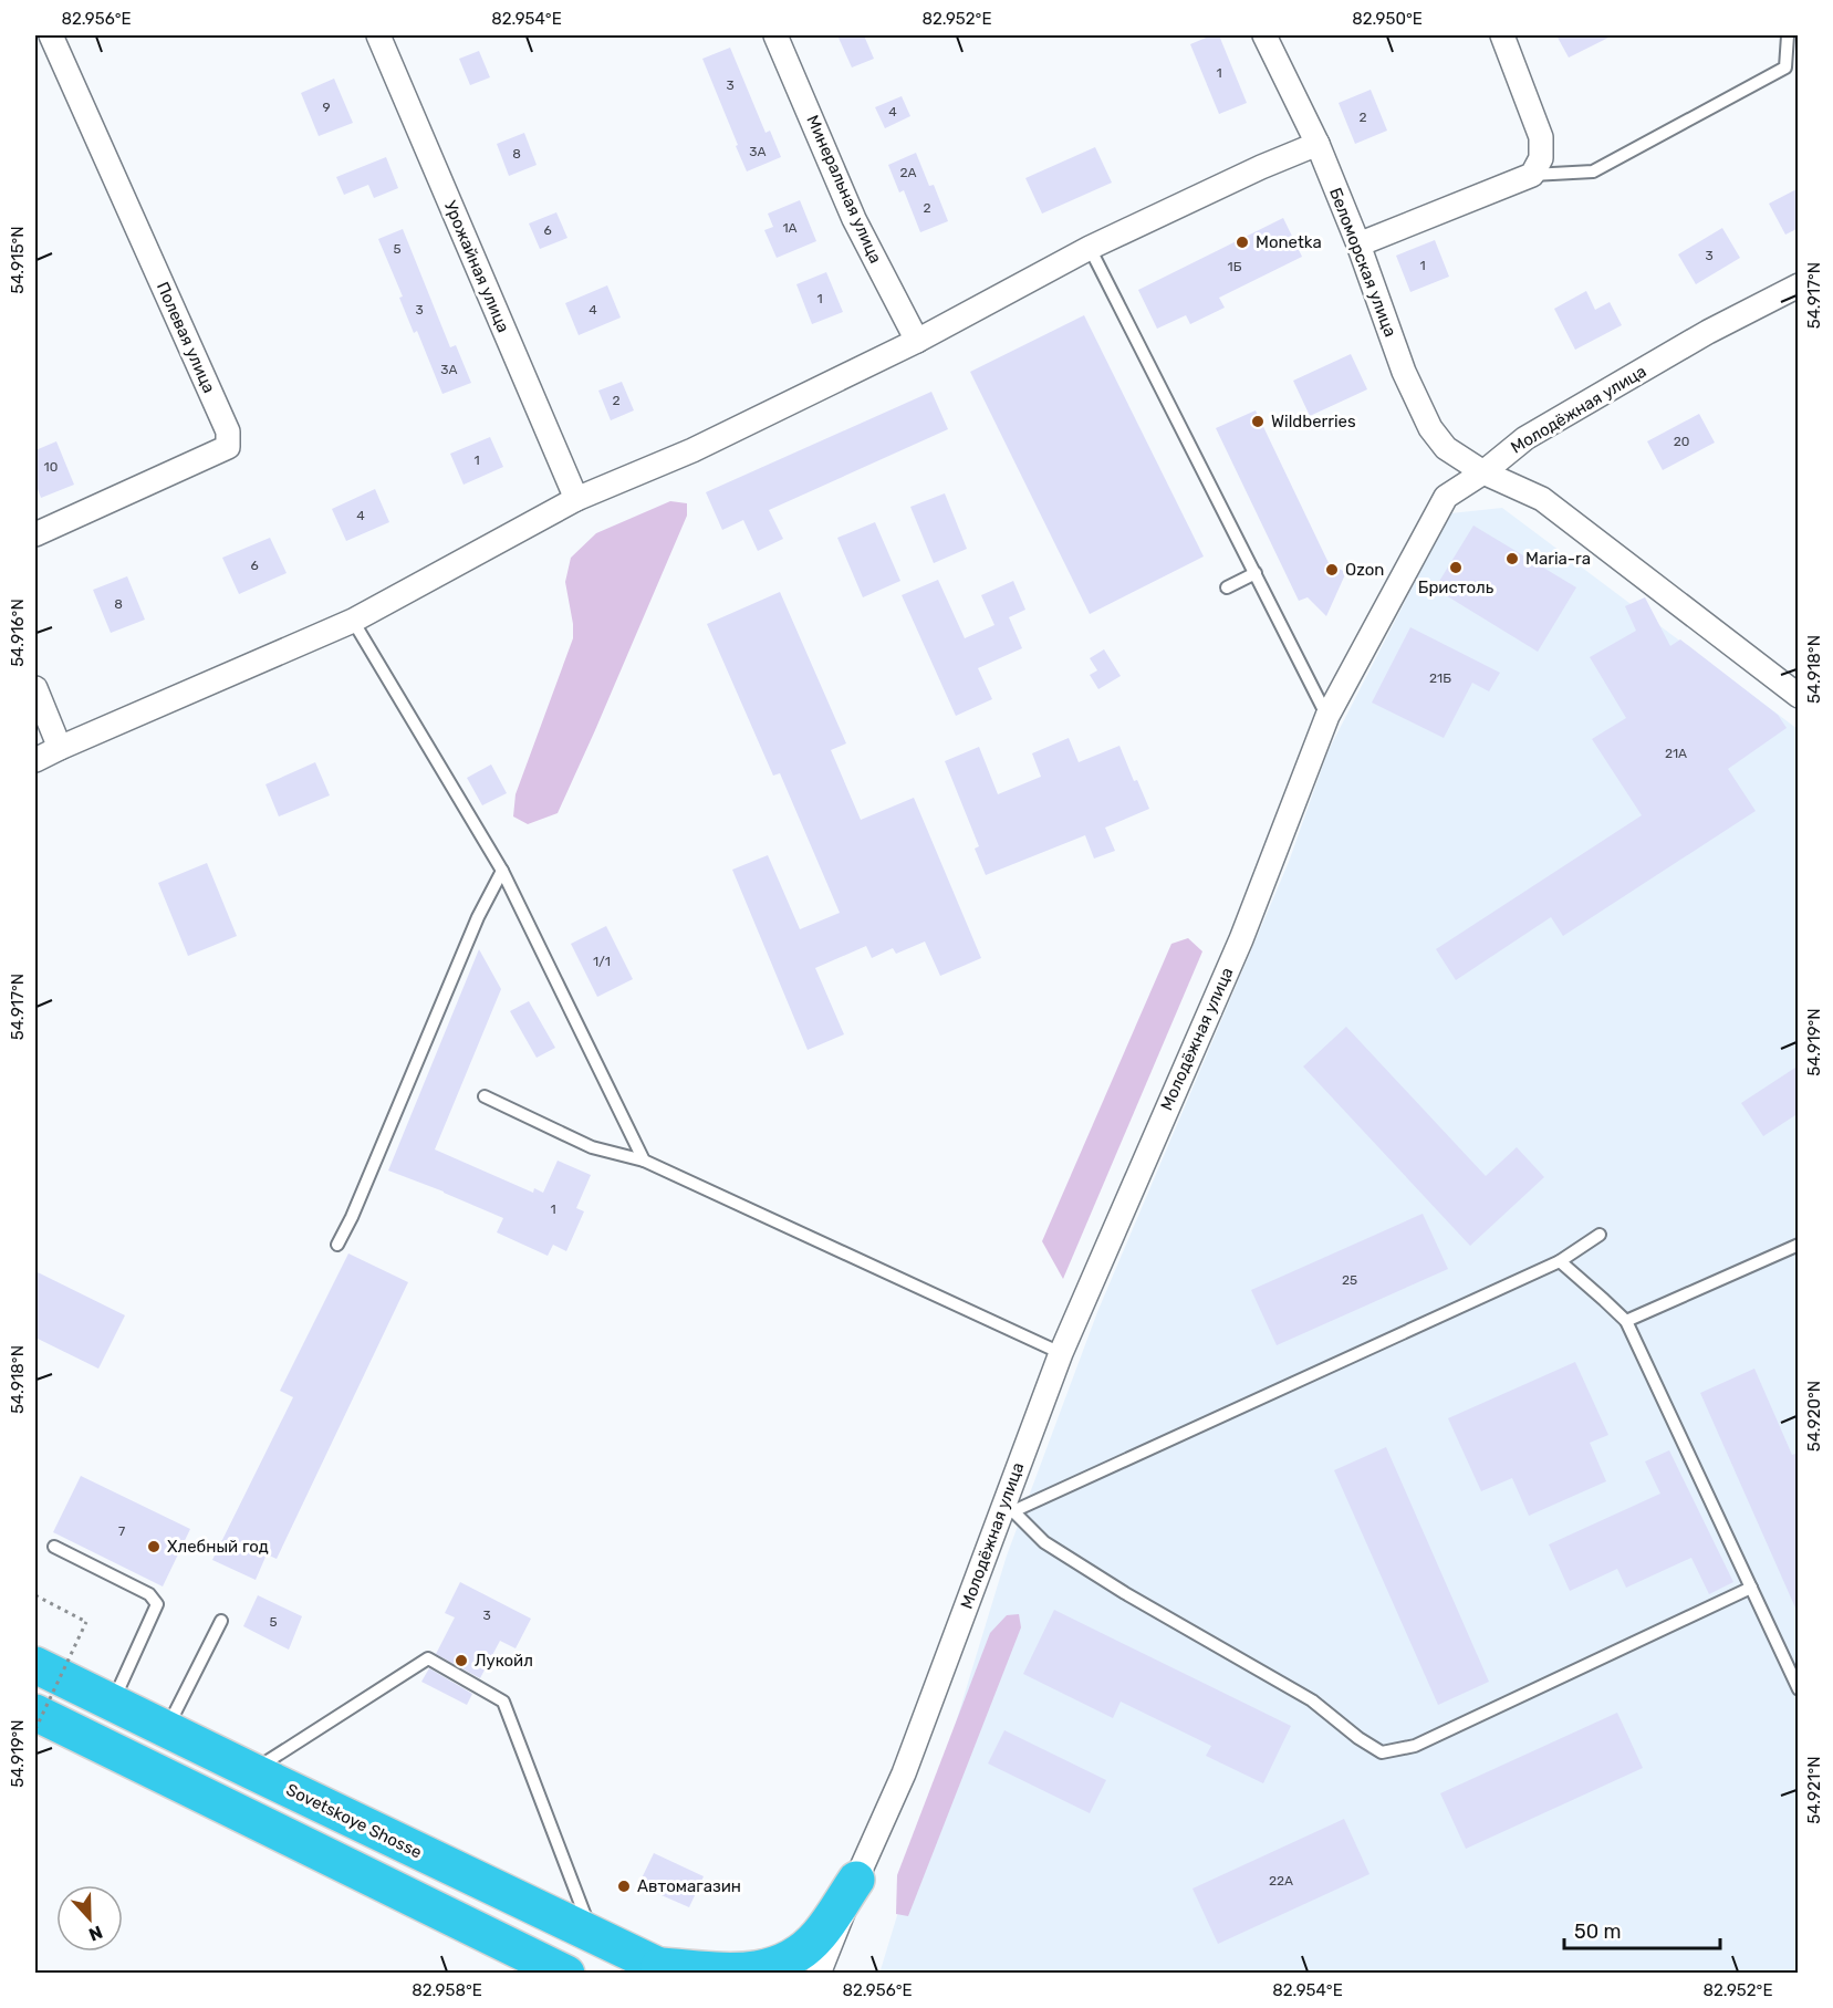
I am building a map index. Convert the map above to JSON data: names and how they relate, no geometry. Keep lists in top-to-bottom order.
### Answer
{
  "streets": {
    "highway": ["Sovetskoye Shosse"],
    "street": [
      "Минеральная улица",
      "Беломорская улица",
      "Урожайная улица",
      "Полевая улица",
      "Молодёжная улица"
    ]
  },
  "crossings": [
    ["Беломорская улица", "Молодёжная улица"]
  ],
  "places": [
    "Monetka",
    "Wildberries",
    "Maria-ra",
    "Бристоль",
    "Ozon",
    "Хлебный год",
    "Лукойл",
    "Автомагазин"
  ],
  "house_numbers": [
    "1",
    "3",
    "9",
    "4",
    "2",
    "3А",
    "8",
    "2А",
    "2",
    "1А",
    "6",
    "5",
    "3",
    "1",
    "1Б",
    "1",
    "3",
    "4",
    "3А",
    "2",
    "20",
    "1",
    "10",
    "4",
    "6",
    "8",
    "21Б",
    "21А",
    "1/1",
    "1",
    "25",
    "7",
    "3",
    "5",
    "22А"
  ],
  "scale_bar": "50 m",
  "north": "bottom",
  "coordinates": [
    "82.956°E",
    "82.954°E",
    "82.952°E",
    "82.950°E",
    "54.915°N",
    "54.917°N",
    "54.916°N",
    "54.918°N",
    "54.919°N",
    "54.920°N",
    "54.921°N",
    "82.958°E"
  ]
}
